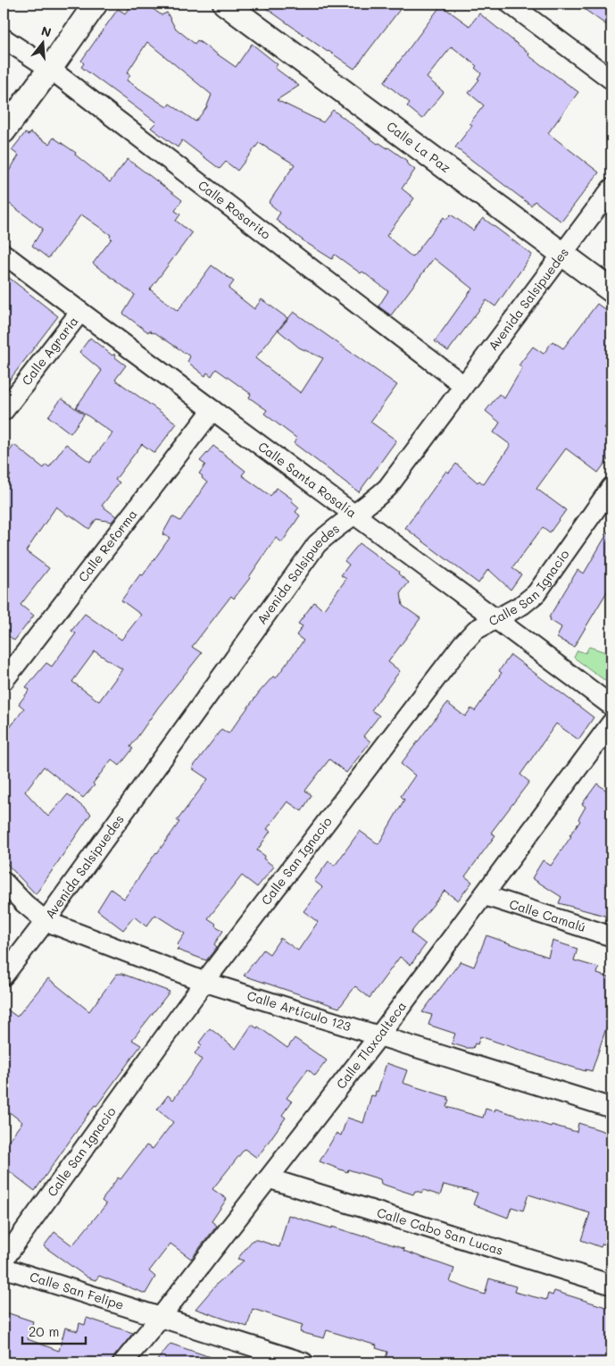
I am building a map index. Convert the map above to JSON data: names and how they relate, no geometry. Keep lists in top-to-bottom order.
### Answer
{
  "streets": {
    "street": [
      "Calle La Paz",
      "Calle Rosarito",
      "Avenida Salsipuedes",
      "Calle Agraria",
      "Calle Santa Rosalía",
      "Calle Reforma",
      "Calle San Ignacio",
      "Calle Camalú",
      "Calle Artículo 123",
      "Calle Tlaxcalteca",
      "Calle Cabo San Lucas",
      "Calle San Felipe"
    ]
  },
  "crossings": [
    ["Calle La Paz", "Avenida Salsipuedes"],
    ["Calle Rosarito", "Avenida Salsipuedes"],
    ["Avenida Salsipuedes", "Calle Santa Rosalía"],
    ["Avenida Salsipuedes", "Calle Artículo 123"],
    ["Calle Agraria", "Calle Santa Rosalía"],
    ["Calle Santa Rosalía", "Calle Reforma"],
    ["Calle Santa Rosalía", "Calle San Ignacio"],
    ["Calle San Ignacio", "Calle Artículo 123"],
    ["Calle Camalú", "Calle Tlaxcalteca"],
    ["Calle Artículo 123", "Calle Tlaxcalteca"],
    ["Calle Tlaxcalteca", "Calle Cabo San Lucas"],
    ["Calle Tlaxcalteca", "Calle San Felipe"]
  ],
  "scale_bar": "20 m",
  "north": "top"
}
